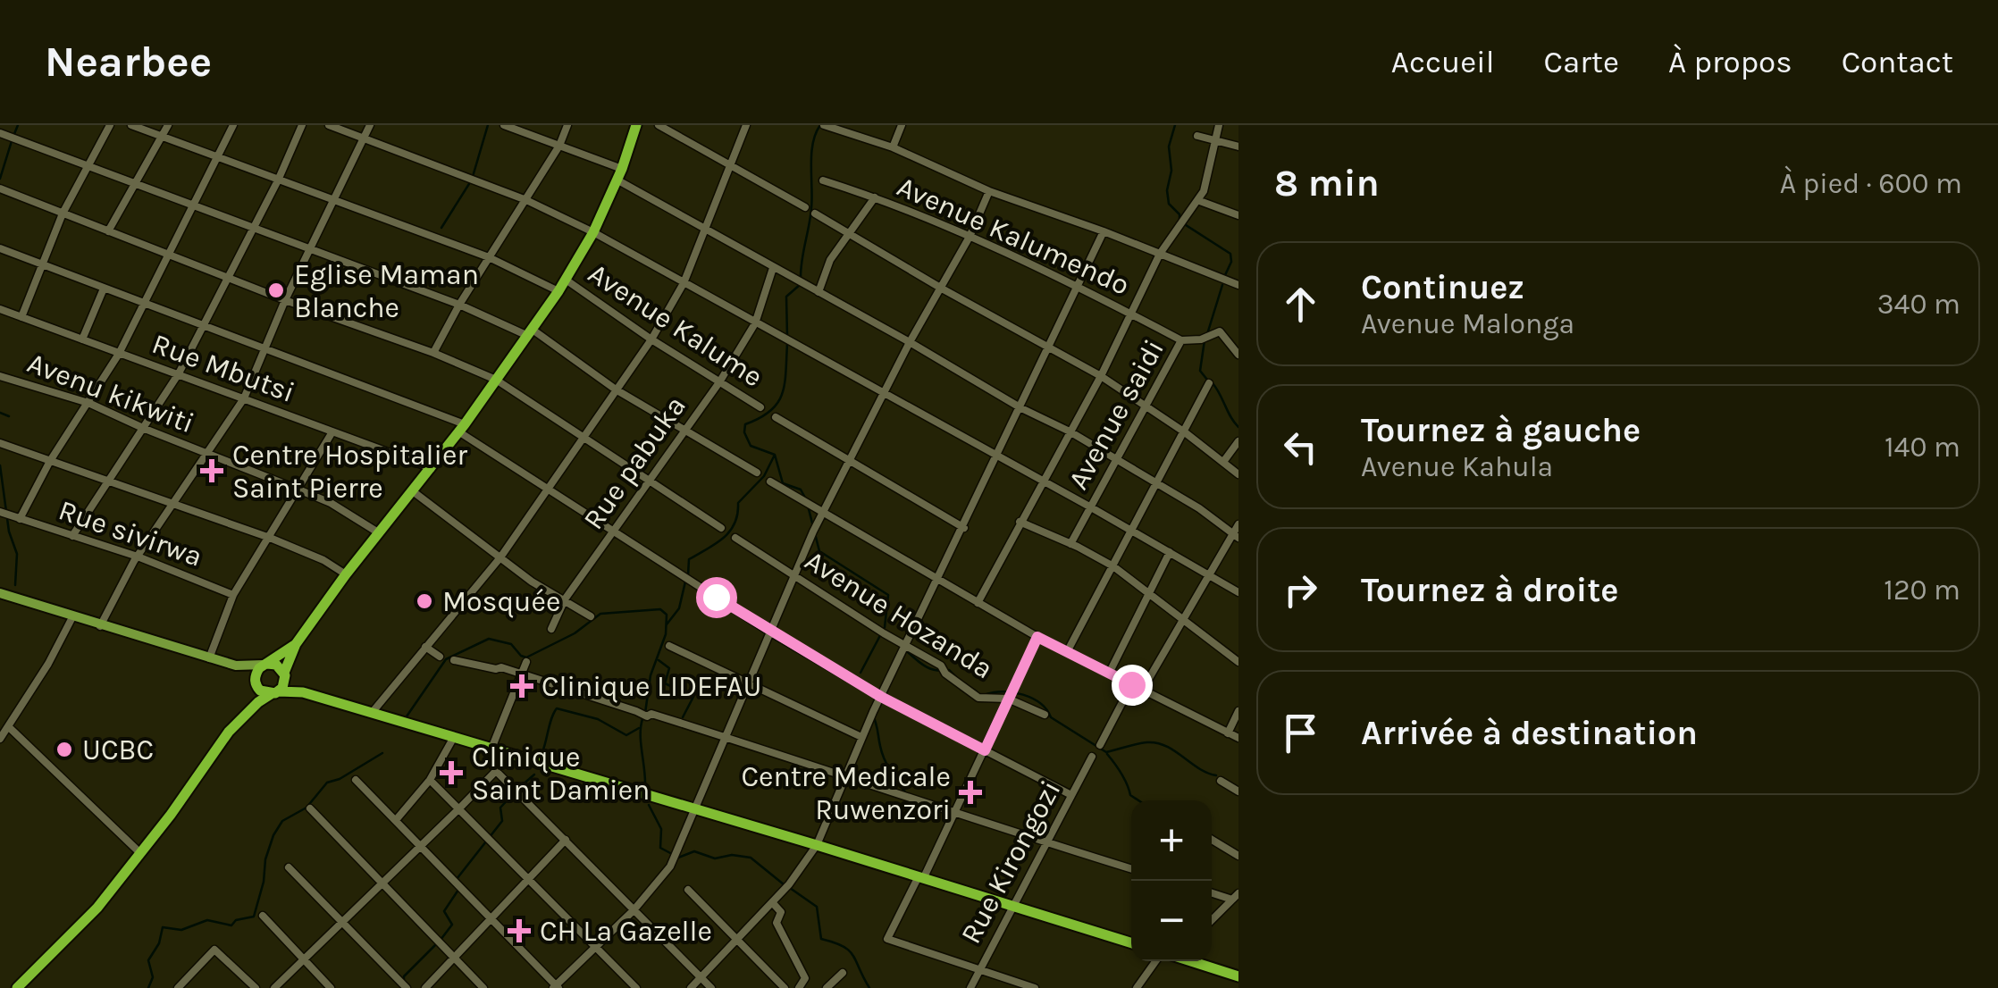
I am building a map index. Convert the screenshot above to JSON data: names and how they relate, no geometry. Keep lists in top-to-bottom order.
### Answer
{
  "streets": {
    "street": [
      "Avenue Kalumendo",
      "Avenue Kalume",
      "Rue Mbutsi",
      "Avenu kikwiti",
      "Avenue saidi",
      "Rue pabuka",
      "Rue sivirwa",
      "Avenue Hozanda",
      "Rue Kirongozi"
    ]
  },
  "crossings": [
    ["Avenue Kalumendo", "Avenue saidi"],
    ["Avenue Kalume", "Rue pabuka"]
  ],
  "places": {
    "other": ["Eglise Maman Blanche", "Mosquée", "UCBC"],
    "health": [
      "Centre Hospitalier Saint Pierre",
      "Clinique LIDEFAU",
      "Clinique Saint Damien",
      "Centre Medicale Ruwenzori",
      "CH La Gazelle"
    ]
  },
  "page": {
    "header": "Nearbee",
    "nav": [
      "Accueil",
      "Carte",
      "À propos",
      "Contact"
    ],
    "heading": ["8 min", "À pied · 600 m"],
    "list": [
      ["Continuez", "Avenue Malonga", "340 m"],
      ["Tournez à gauche", "Avenue Kahula", "140 m"],
      ["Tournez à droite", "120 m"],
      "Arrivée à destination"
    ],
    "map_buttons": ["+", "−"]
  }
}
